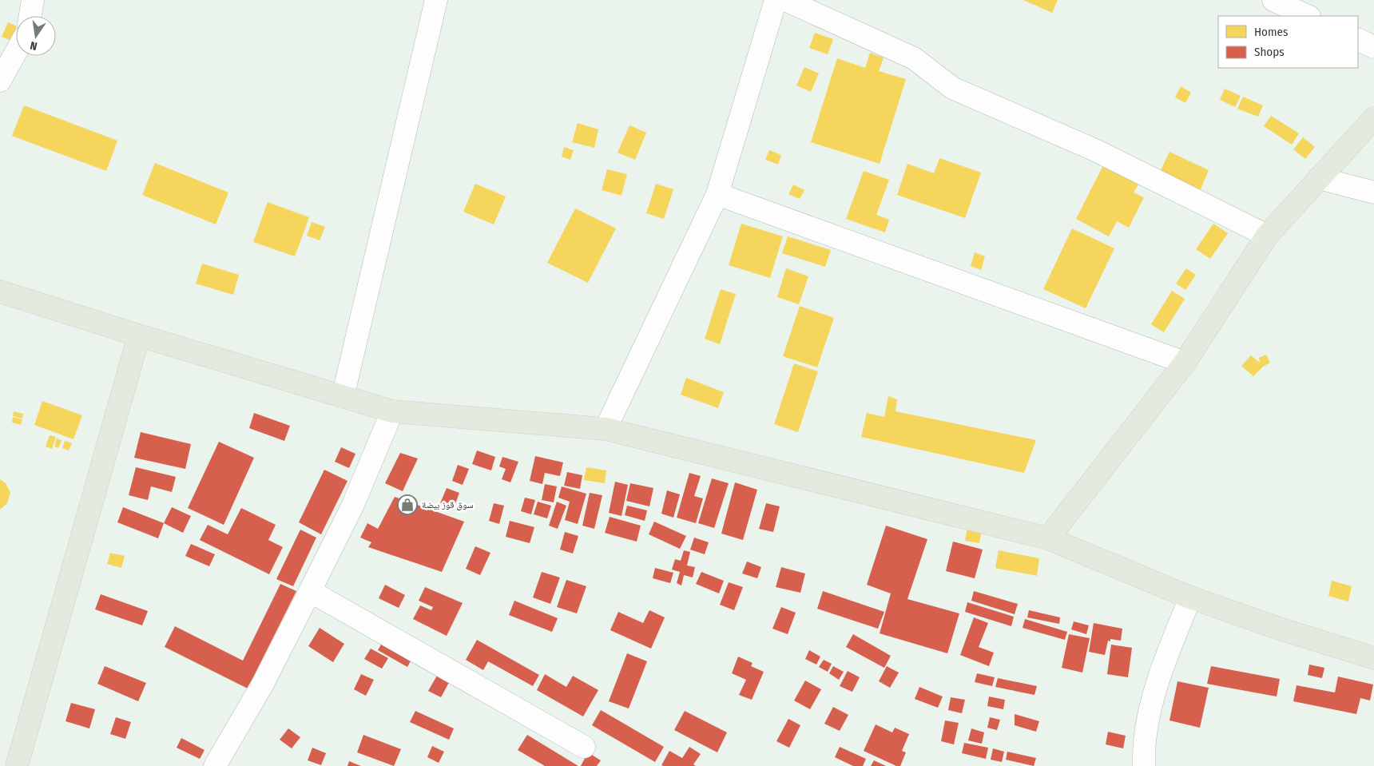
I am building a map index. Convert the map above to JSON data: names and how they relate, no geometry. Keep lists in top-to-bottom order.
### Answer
{
  "places": {
    "shop": ["سوق قوز بيضة"]
  },
  "legend": ["Homes", "Shops"],
  "north": "bottom"
}
